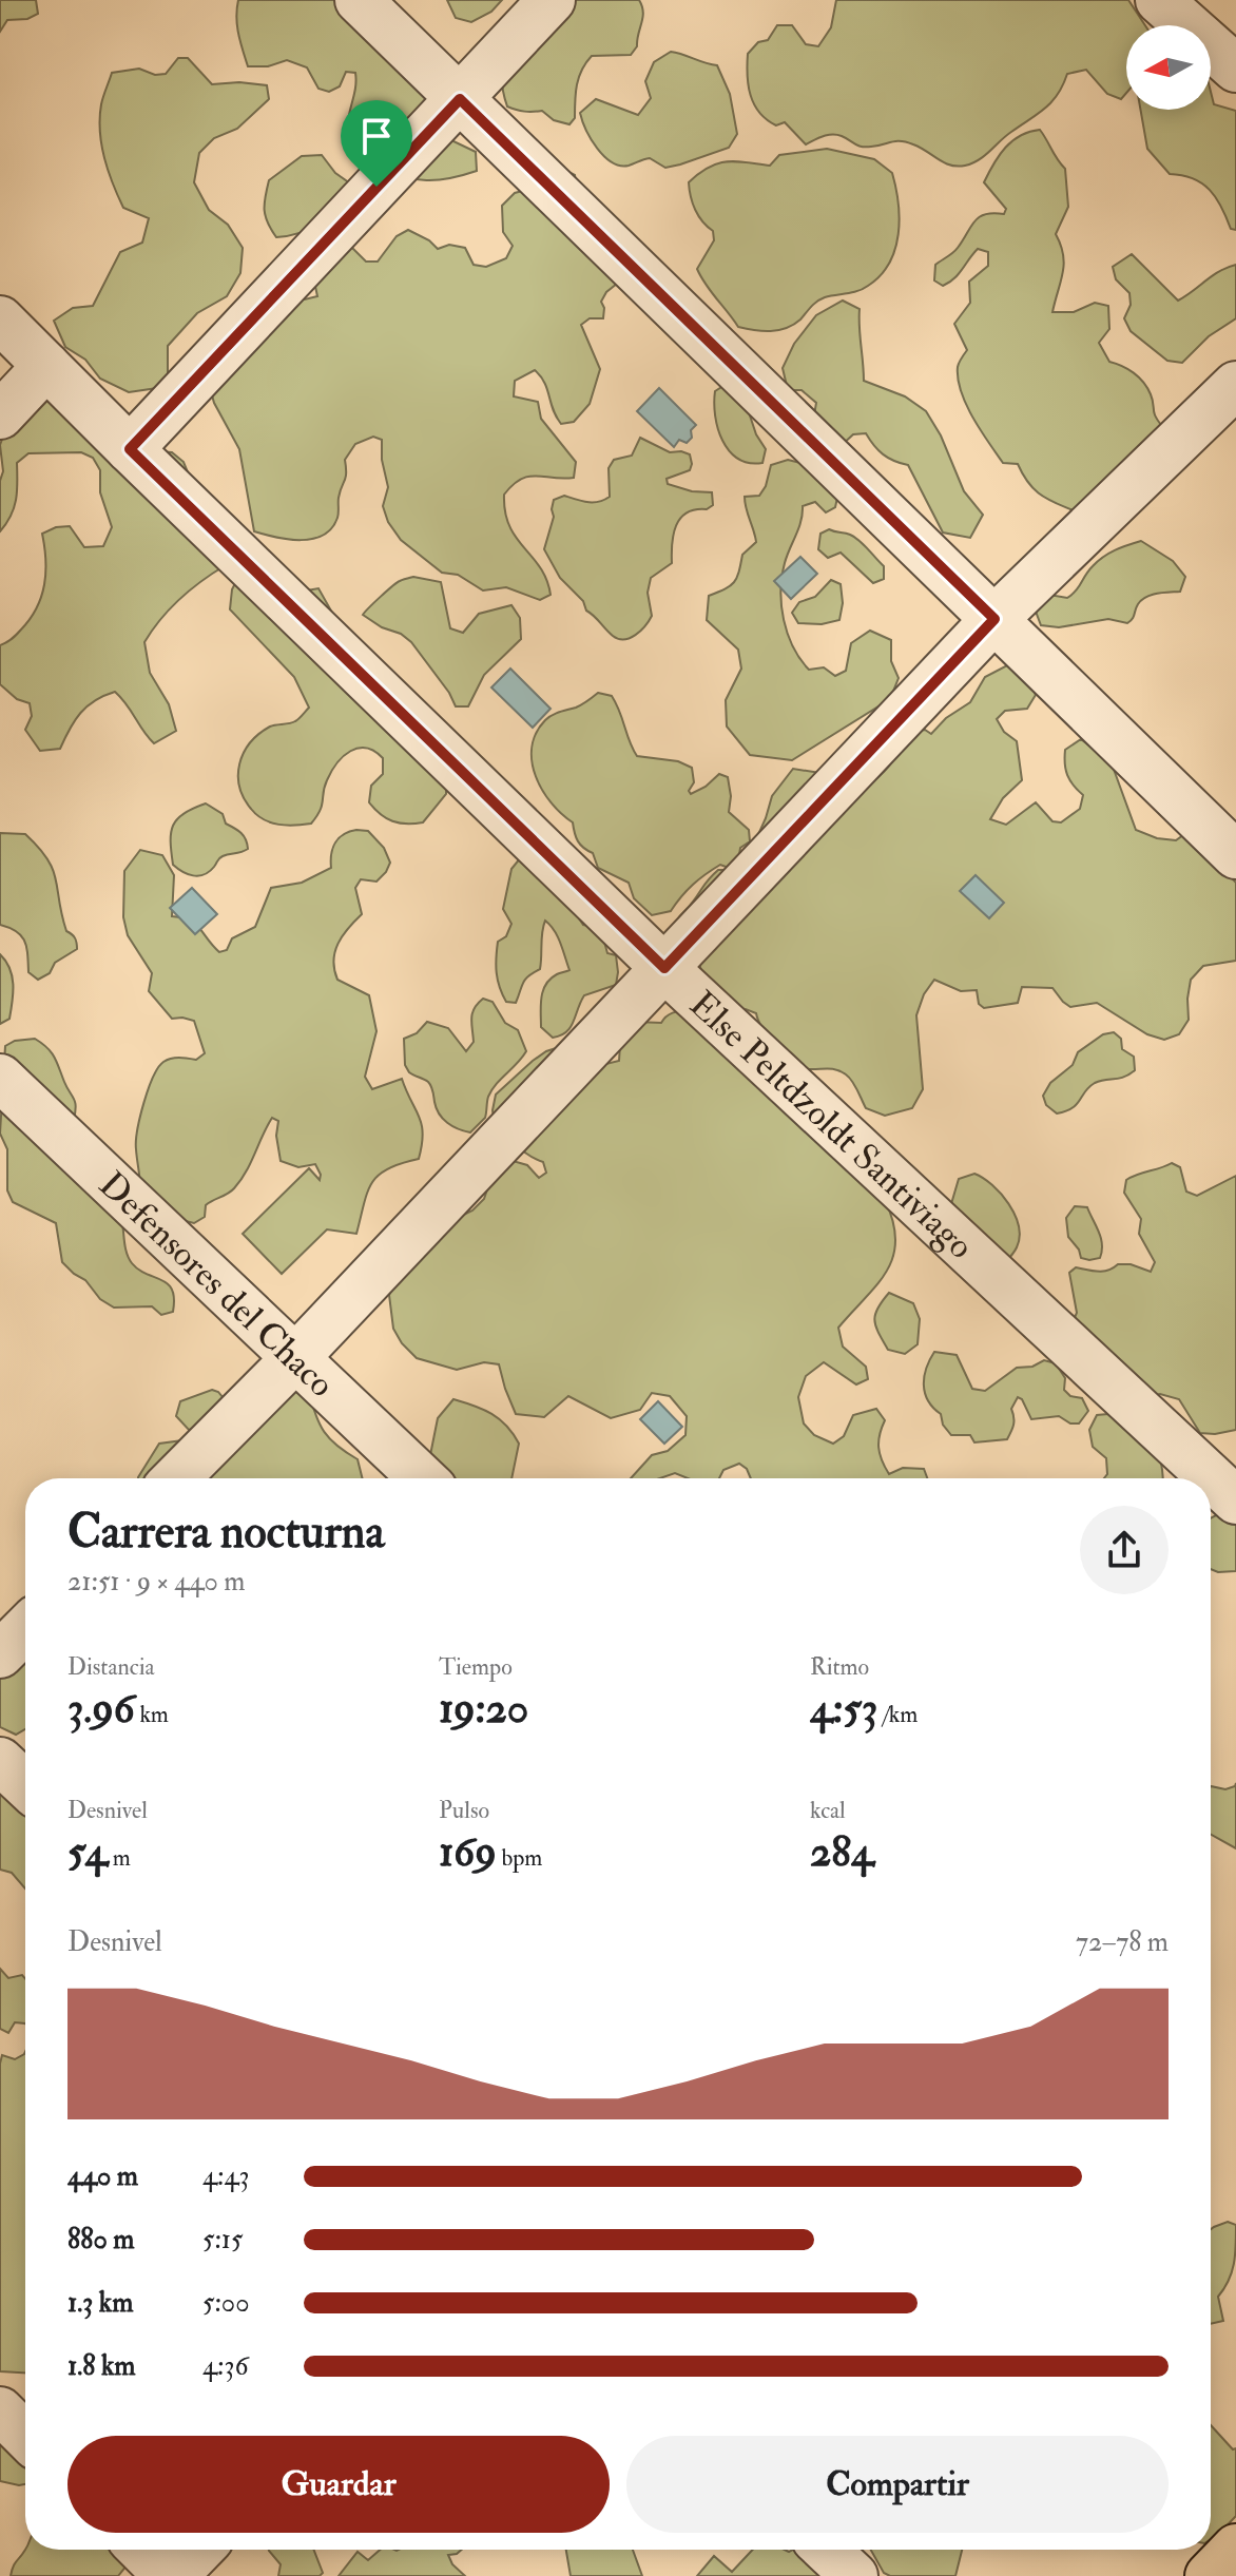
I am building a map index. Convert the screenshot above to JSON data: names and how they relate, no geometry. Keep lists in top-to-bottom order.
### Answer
{
  "streets": {
    "street": ["Else Peltdzoldt Santiviago", "Defensores del Chaco"]
  },
  "north": "left",
  "page": {
    "heading": ["Carrera nocturna", "21:51 · 9 × 440 m"],
    "stats": [
      ["Distancia", "3.96 km"],
      ["Tiempo", "19:20"],
      ["Ritmo", "4:53 /km"],
      ["Desnivel", "54 m"],
      ["Pulso", "169 bpm"],
      ["kcal", "284"]
    ],
    "chart": ["Desnivel", "72–78 m"],
    "list": [
      {
        "name": "440 m",
        "note": "4:43"
      },
      {
        "name": "880 m",
        "note": "5:15"
      },
      {
        "name": "1.3 km",
        "note": "5:00"
      },
      {
        "name": "1.8 km",
        "note": "4:36"
      }
    ],
    "buttons": ["Guardar", "Compartir"]
  }
}
